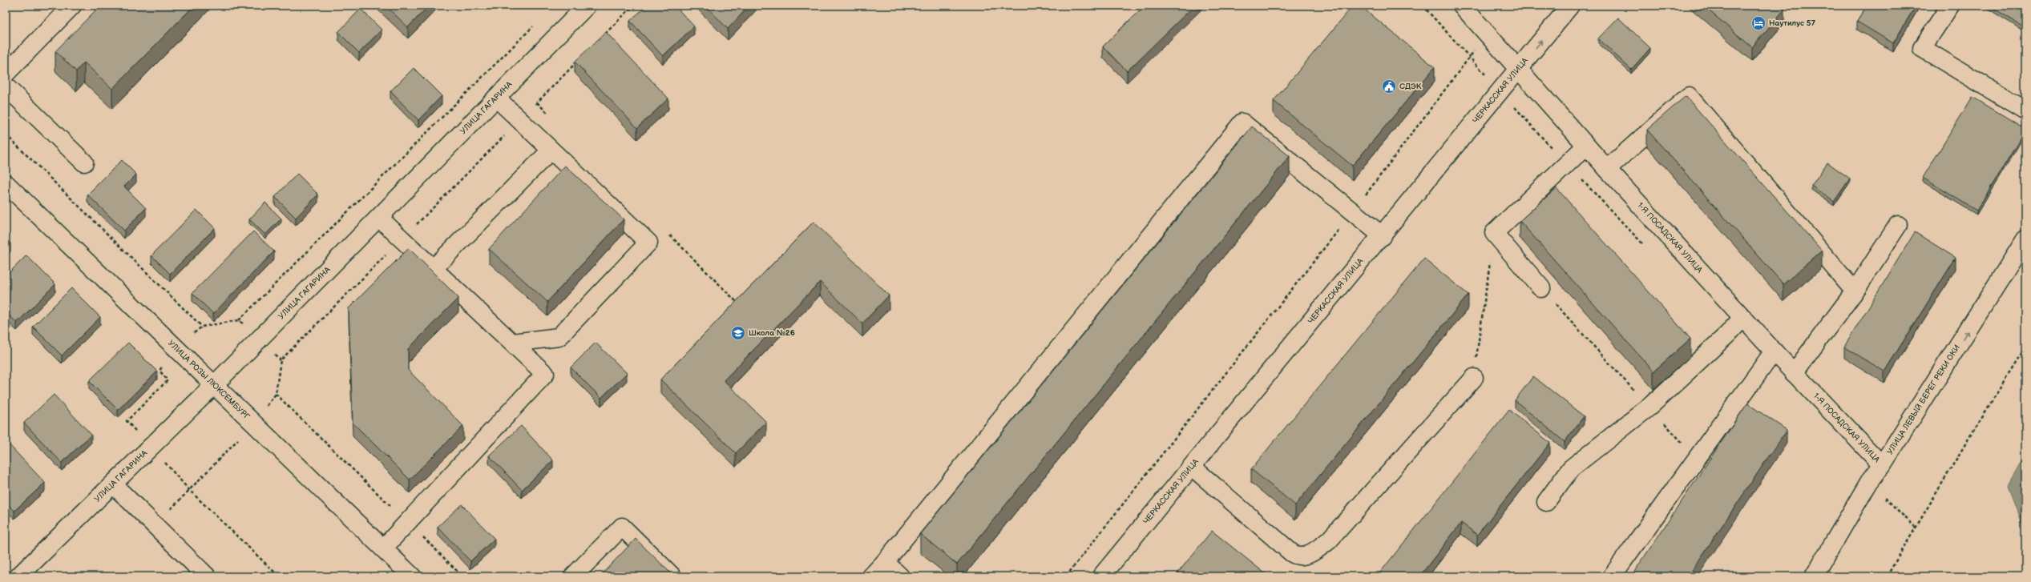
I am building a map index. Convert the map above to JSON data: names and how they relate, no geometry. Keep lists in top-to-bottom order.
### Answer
{
  "streets": {
    "street": [
      "ЧЕРКАССКАЯ УЛИЦА",
      "УЛИЦА ГАГАРИНА",
      "1-Я ПОСАДСКАЯ УЛИЦА",
      "УЛИЦА РОЗЫ ЛЮКСЕМБУРГ",
      "УЛИЦА ЛЕВЫЙ БЕРЕГ РЕКИ ОКИ"
    ]
  },
  "crossings": [
    ["ЧЕРКАССКАЯ УЛИЦА", "1-Я ПОСАДСКАЯ УЛИЦА"],
    ["УЛИЦА ГАГАРИНА", "УЛИЦА РОЗЫ ЛЮКСЕМБУРГ"],
    ["1-Я ПОСАДСКАЯ УЛИЦА", "УЛИЦА ЛЕВЫЙ БЕРЕГ РЕКИ ОКИ"]
  ],
  "places": {
    "hotel": ["Наутилус 57"],
    "public building": ["СДЭК"],
    "school or university": ["Школа №26"]
  }
}
